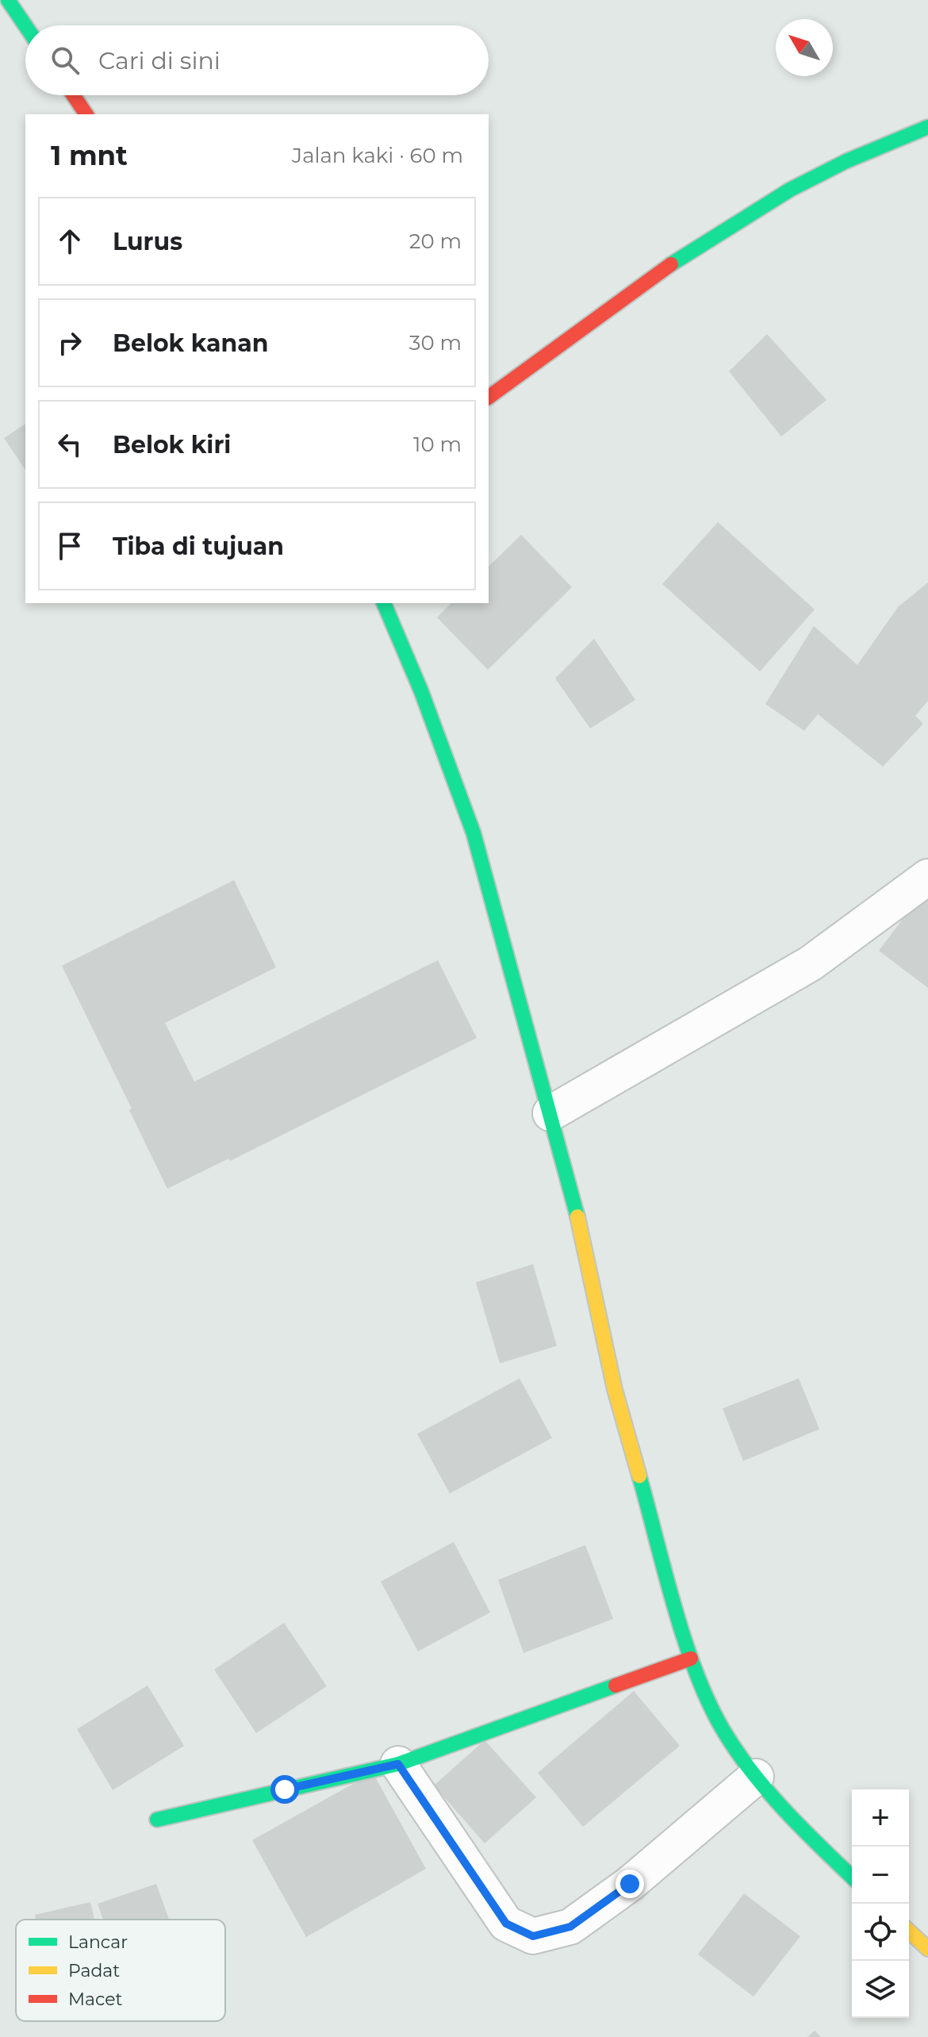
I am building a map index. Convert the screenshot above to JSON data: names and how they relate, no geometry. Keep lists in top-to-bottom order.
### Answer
{
  "legend": ["Lancar", "Padat", "Macet"],
  "north": "top left",
  "page": {
    "search": "Cari di sini",
    "heading": ["1 mnt", "Jalan kaki · 60 m"],
    "list": [
      ["Lurus", "20 m"],
      ["Belok kanan", "30 m"],
      ["Belok kiri", "10 m"],
      "Tiba di tujuan"
    ],
    "map_buttons": ["+", "−"]
  }
}
